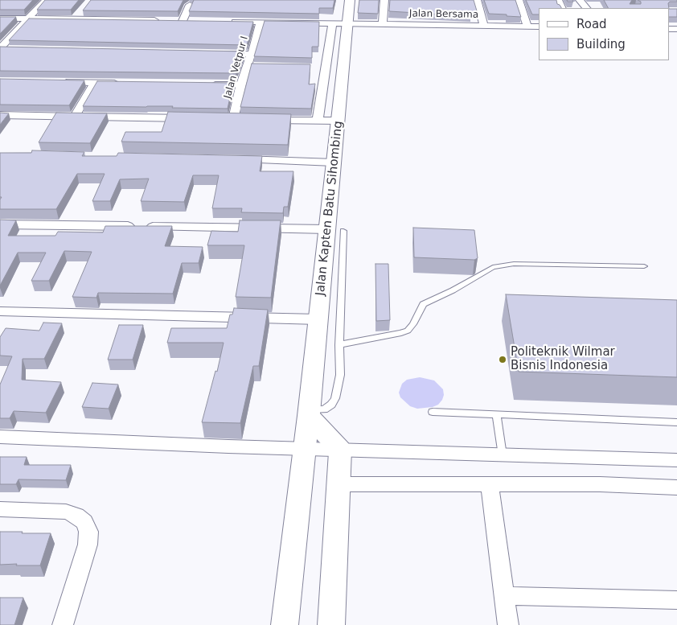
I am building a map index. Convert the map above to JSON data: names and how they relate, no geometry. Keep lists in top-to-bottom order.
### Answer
{
  "streets": {
    "street": ["Jalan Bersama", "Jalan Vetpur I", "Jalan Kapten Batu Sihombing"]
  },
  "crossings": [
    ["Jalan Bersama", "Jalan Vetpur I"],
    ["Jalan Bersama", "Jalan Kapten Batu Sihombing"]
  ],
  "places": ["Politeknik Wilmar Bisnis Indonesia"],
  "legend": ["Road", "Building"]
}
